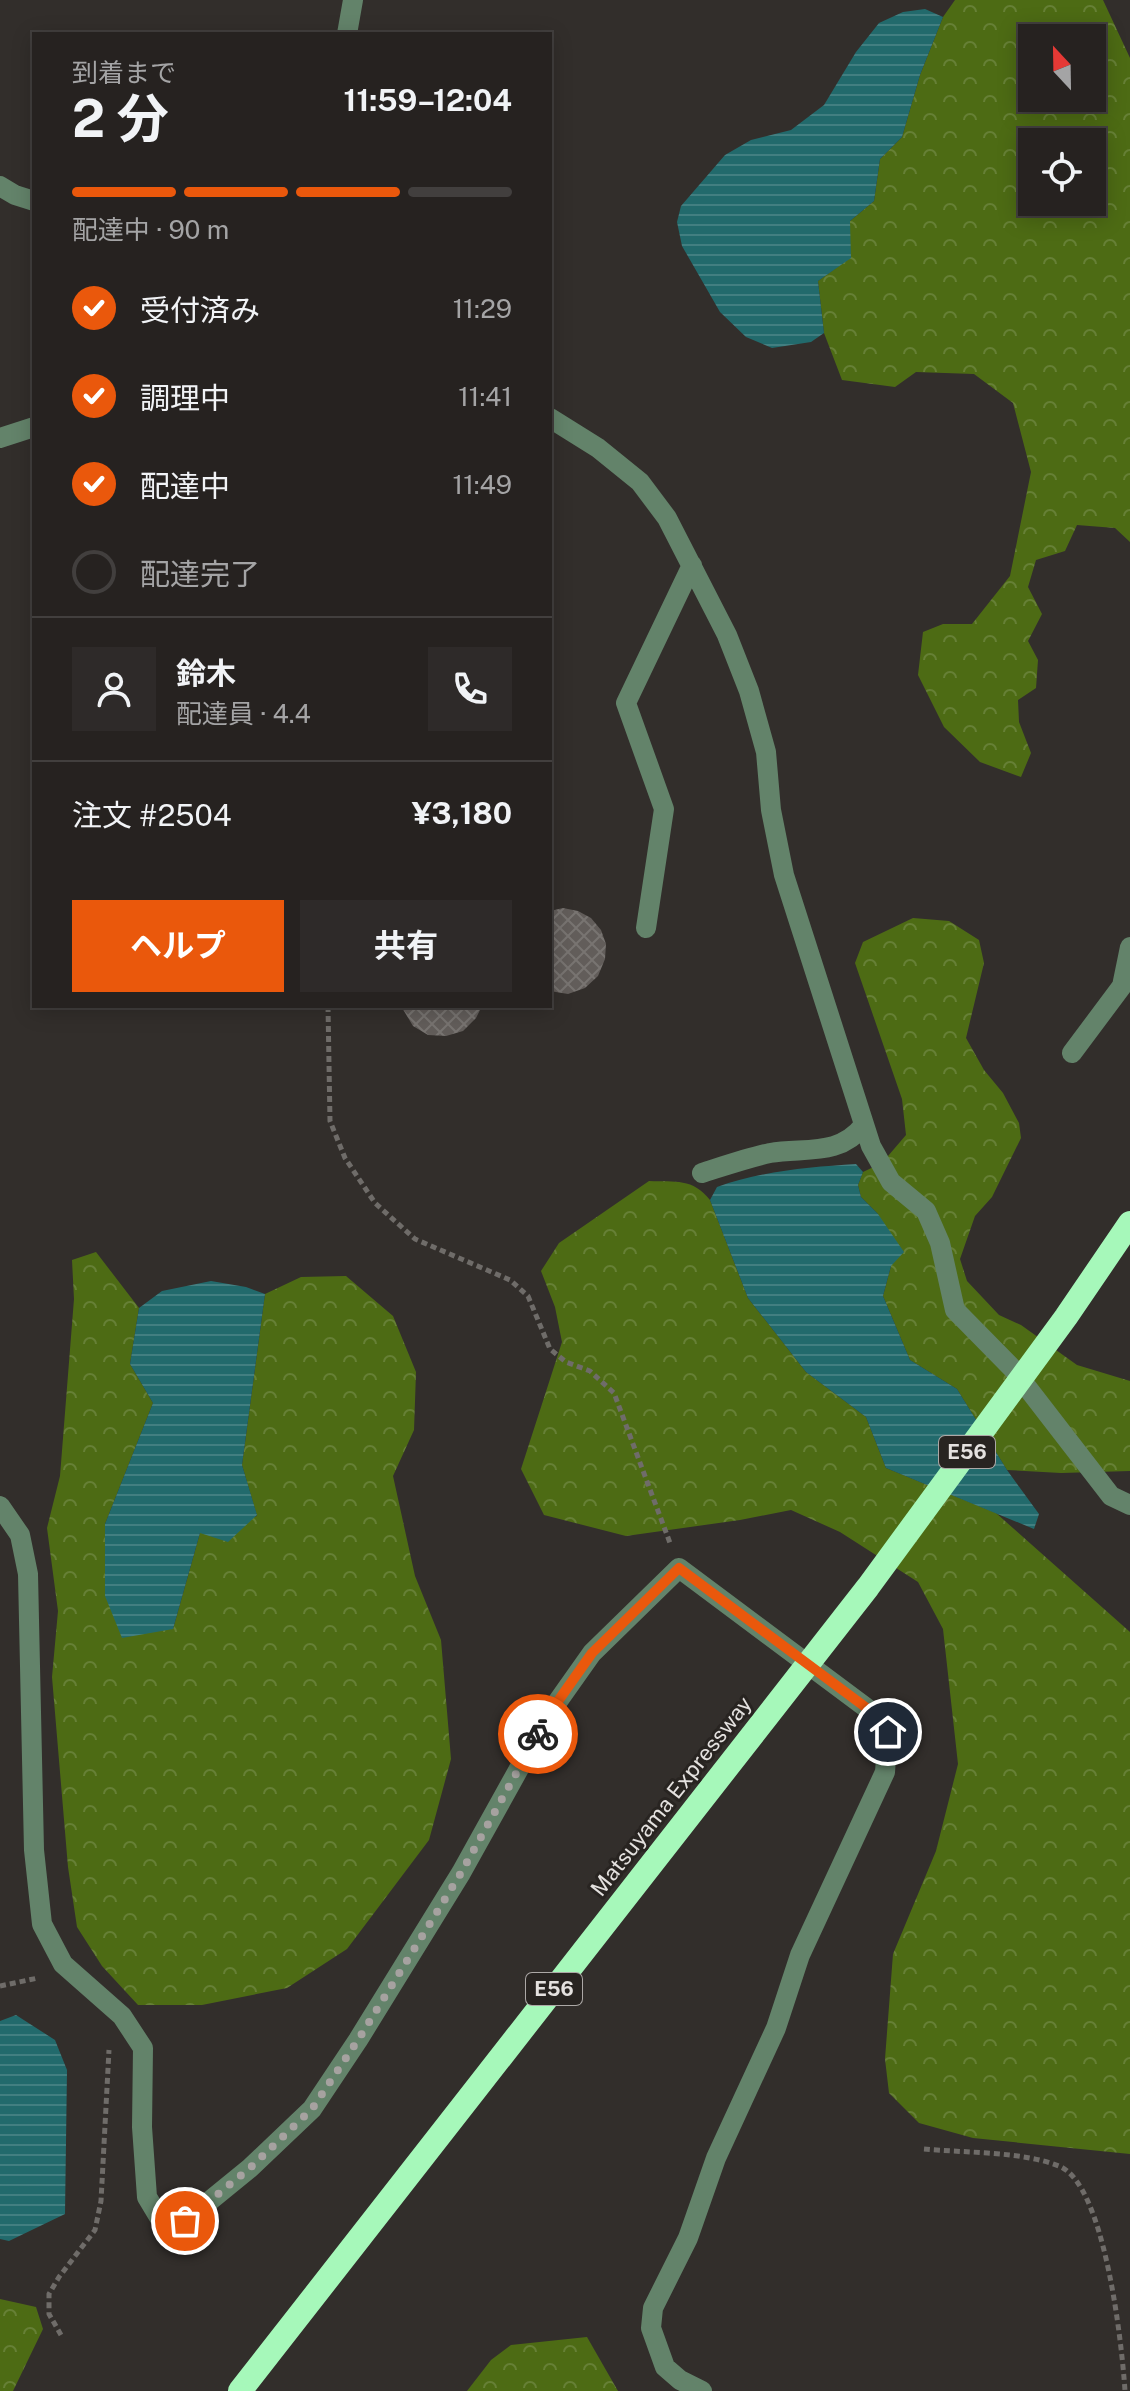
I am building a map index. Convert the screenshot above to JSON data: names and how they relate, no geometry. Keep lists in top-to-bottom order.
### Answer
{
  "streets": {
    "highway": ["E56", "Matsuyama Expressway"]
  },
  "north": "top",
  "page": {
    "heading": ["2 分", "到着まで", "11:59–12:04"],
    "panel": [
      "鈴木",
      "配達員 · 4.4",
      "注文 #2504",
      "¥3,180"
    ],
    "bar": "配達中 · 90 m",
    "list": [
      ["受付済み", "11:29"],
      ["調理中", "11:41"],
      ["配達中", "11:49"],
      "配達完了"
    ],
    "buttons": ["ヘルプ", "共有"]
  }
}
